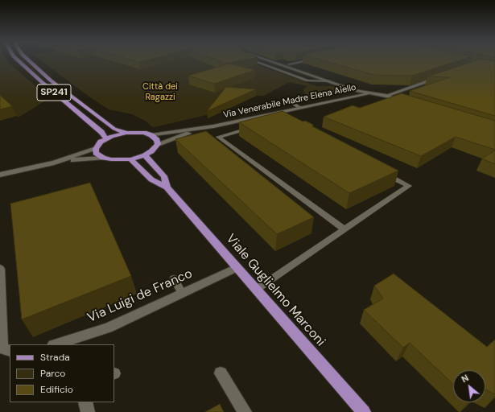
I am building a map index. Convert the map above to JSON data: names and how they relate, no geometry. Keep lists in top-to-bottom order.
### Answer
{
  "streets": {
    "main road": ["SP241", "Viale Guglielmo Marconi"],
    "street": ["Via Venerabile Madre Elena Aiello", "Via Luigi de Franco"]
  },
  "crossings": [
    ["Viale Guglielmo Marconi", "Via Luigi de Franco"]
  ],
  "parks": ["Città dei Ragazzi"],
  "legend": ["Strada", "Parco", "Edificio"],
  "north": "top left"
}
